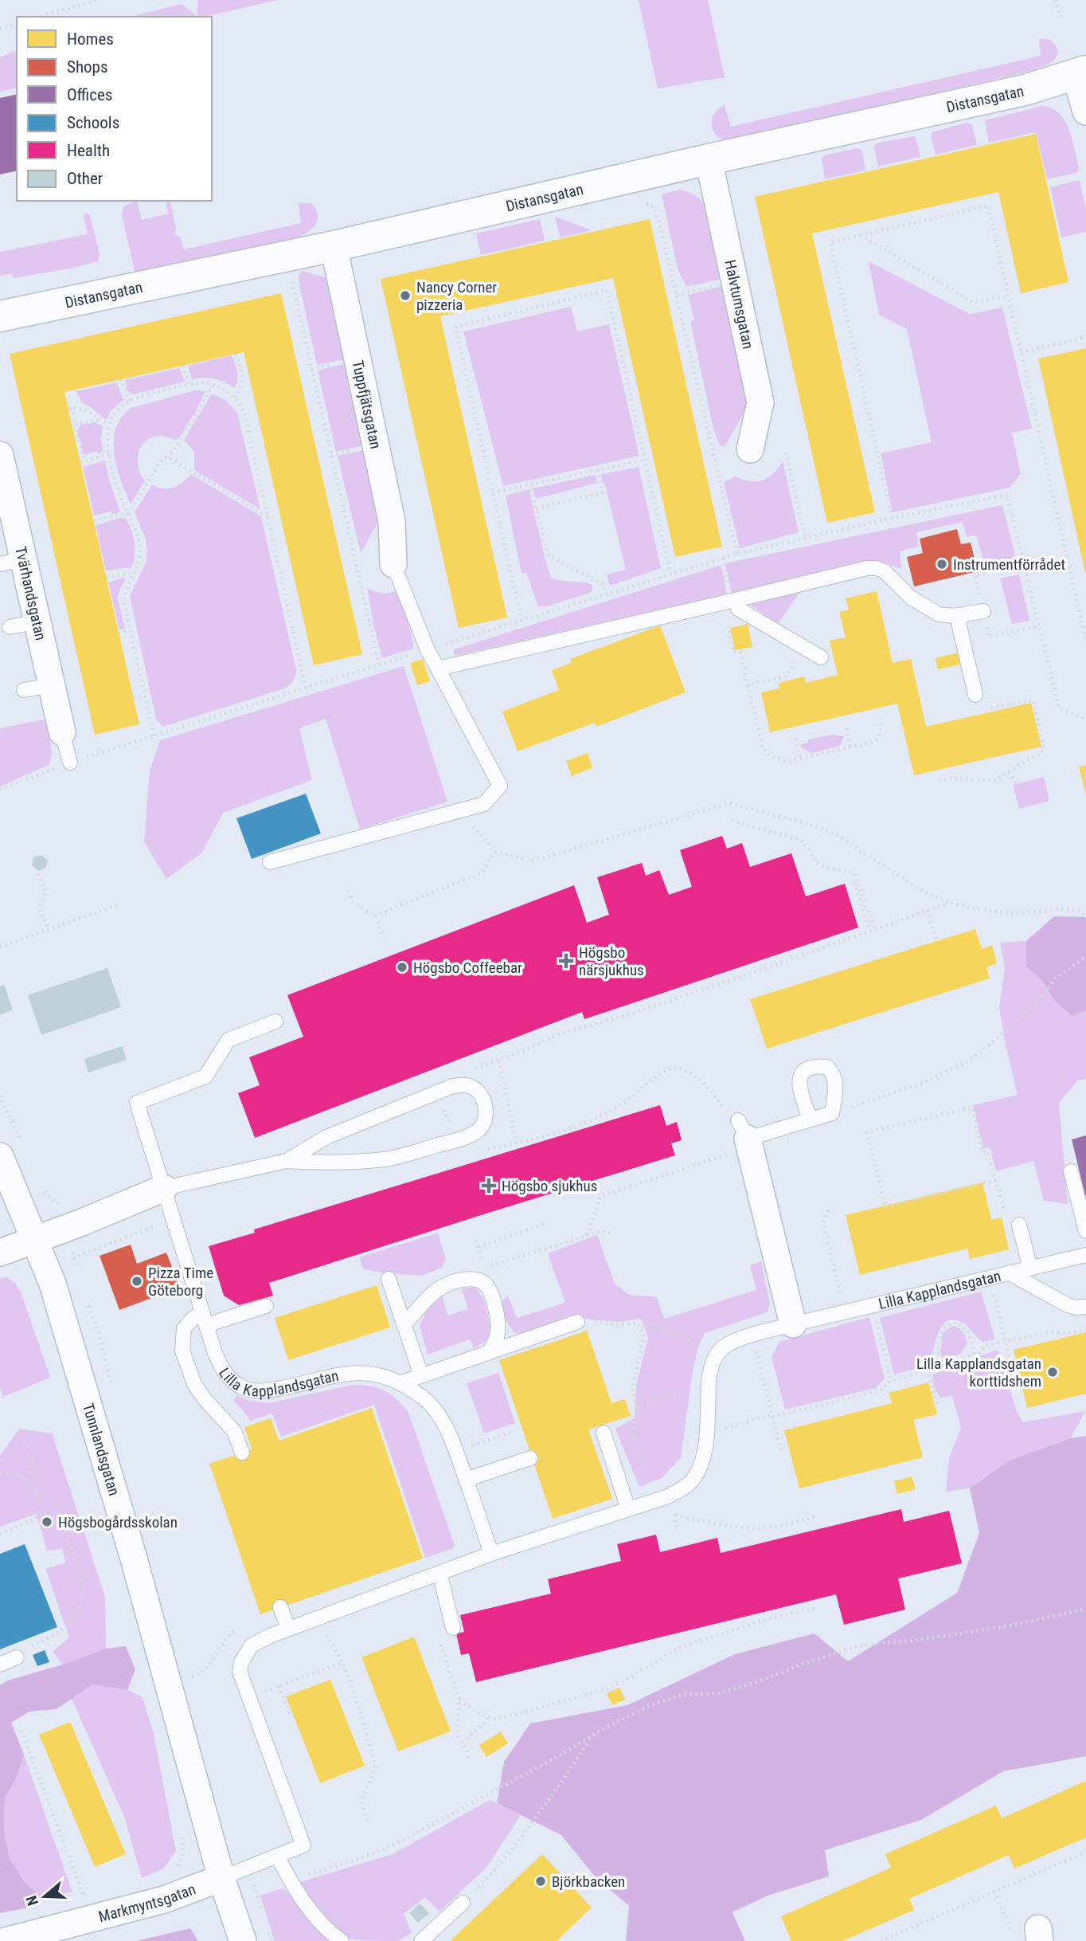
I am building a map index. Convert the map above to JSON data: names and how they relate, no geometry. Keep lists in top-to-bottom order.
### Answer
{
  "streets": {
    "street": [
      "Distansgatan",
      "Halvtumsgatan",
      "Tuppfjätsgatan",
      "Tvärhandsgatan",
      "Tunnlandsgatan",
      "Markmyntsgatan"
    ],
    "lane": ["Lilla Kapplandsgatan"]
  },
  "crossings": [
    ["Distansgatan", "Halvtumsgatan"],
    ["Distansgatan", "Tuppfjätsgatan"],
    ["Tunnlandsgatan", "Markmyntsgatan"]
  ],
  "places": {
    "other": [
      "Nancy Corner pizzeria",
      "Instrumentförrådet",
      "Högsbo Coffeebar",
      "Pizza Time Göteborg",
      "Lilla Kapplandsgatan korttidshem",
      "Högsbogårdsskolan",
      "Björkbacken"
    ],
    "health": ["Högsbo närsjukhus", "Högsbo sjukhus"]
  },
  "legend": [
    "Homes",
    "Shops",
    "Offices",
    "Schools",
    "Health",
    "Other"
  ],
  "north": "left"
}
